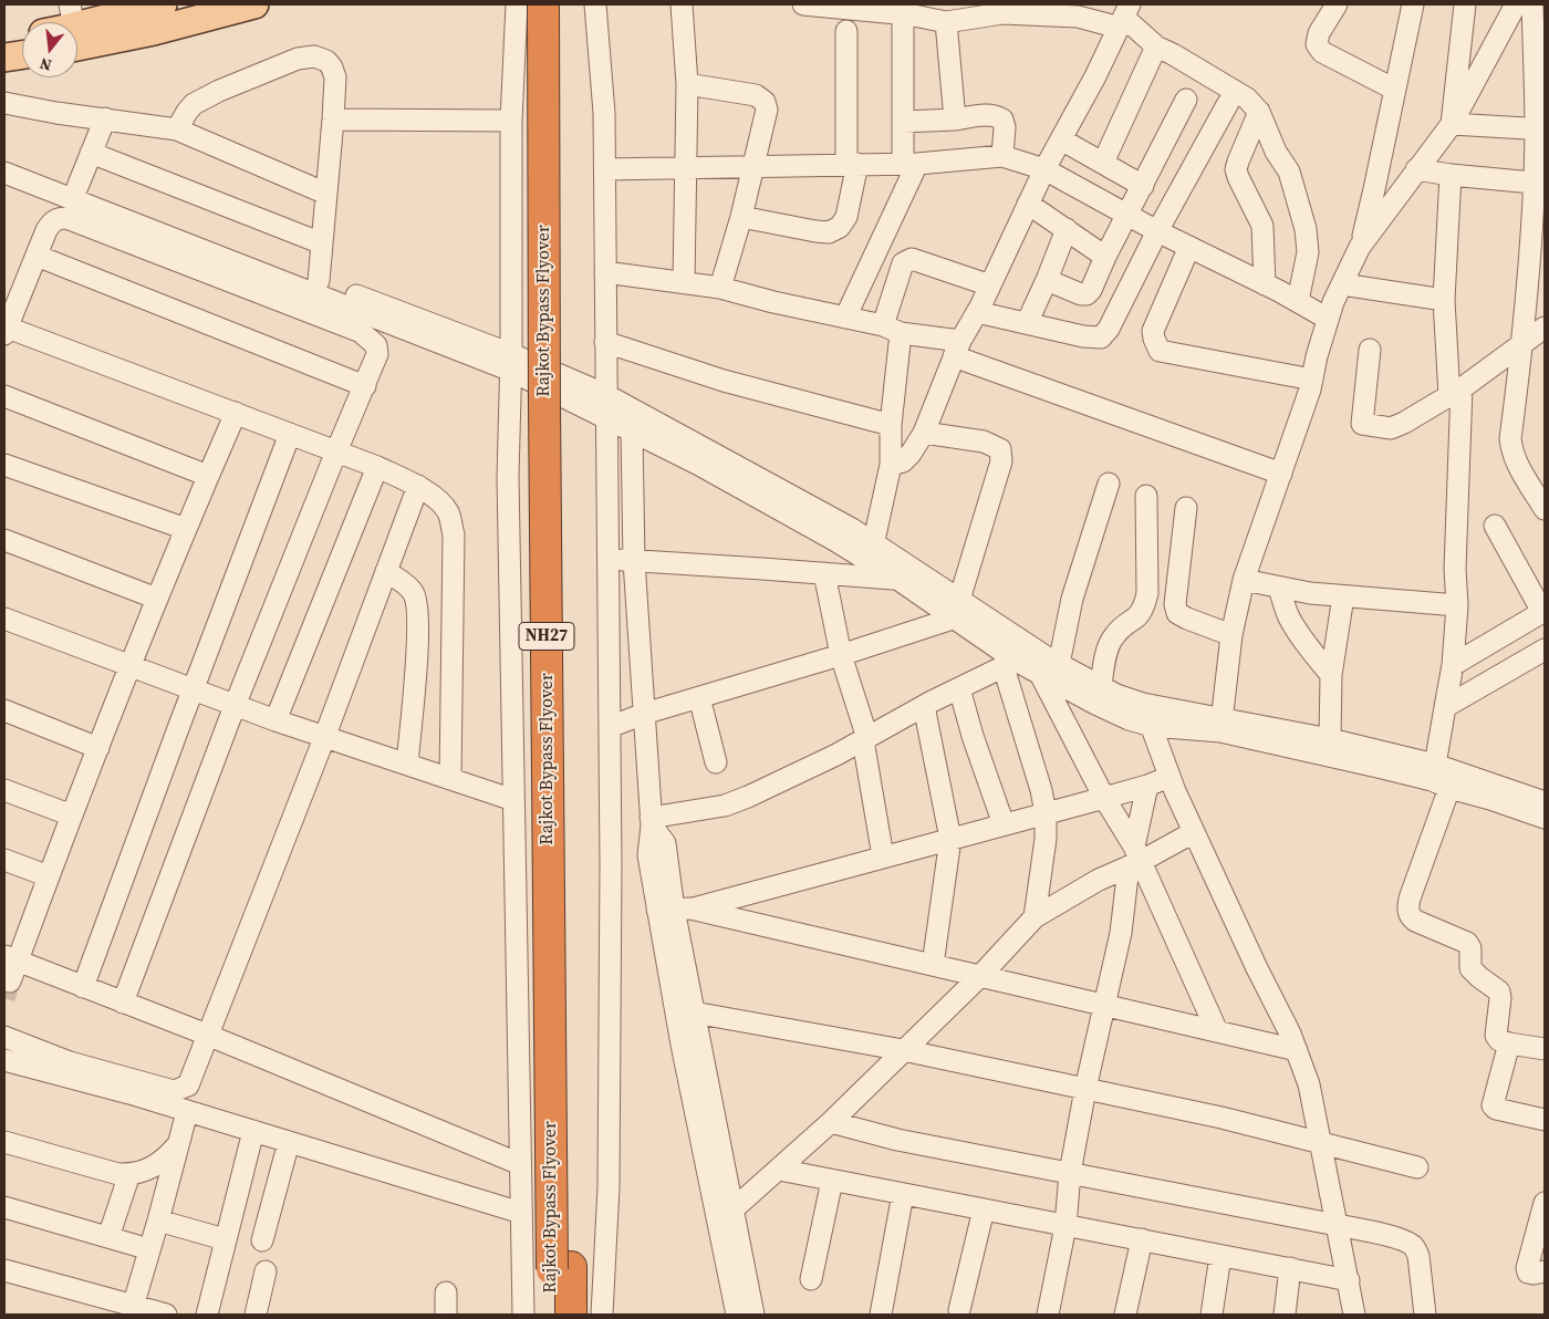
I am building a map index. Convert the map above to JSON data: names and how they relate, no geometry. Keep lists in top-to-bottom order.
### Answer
{
  "streets": {
    "highway": ["Rajkot Bypass Flyover", "NH27"]
  },
  "north": "bottom"
}
